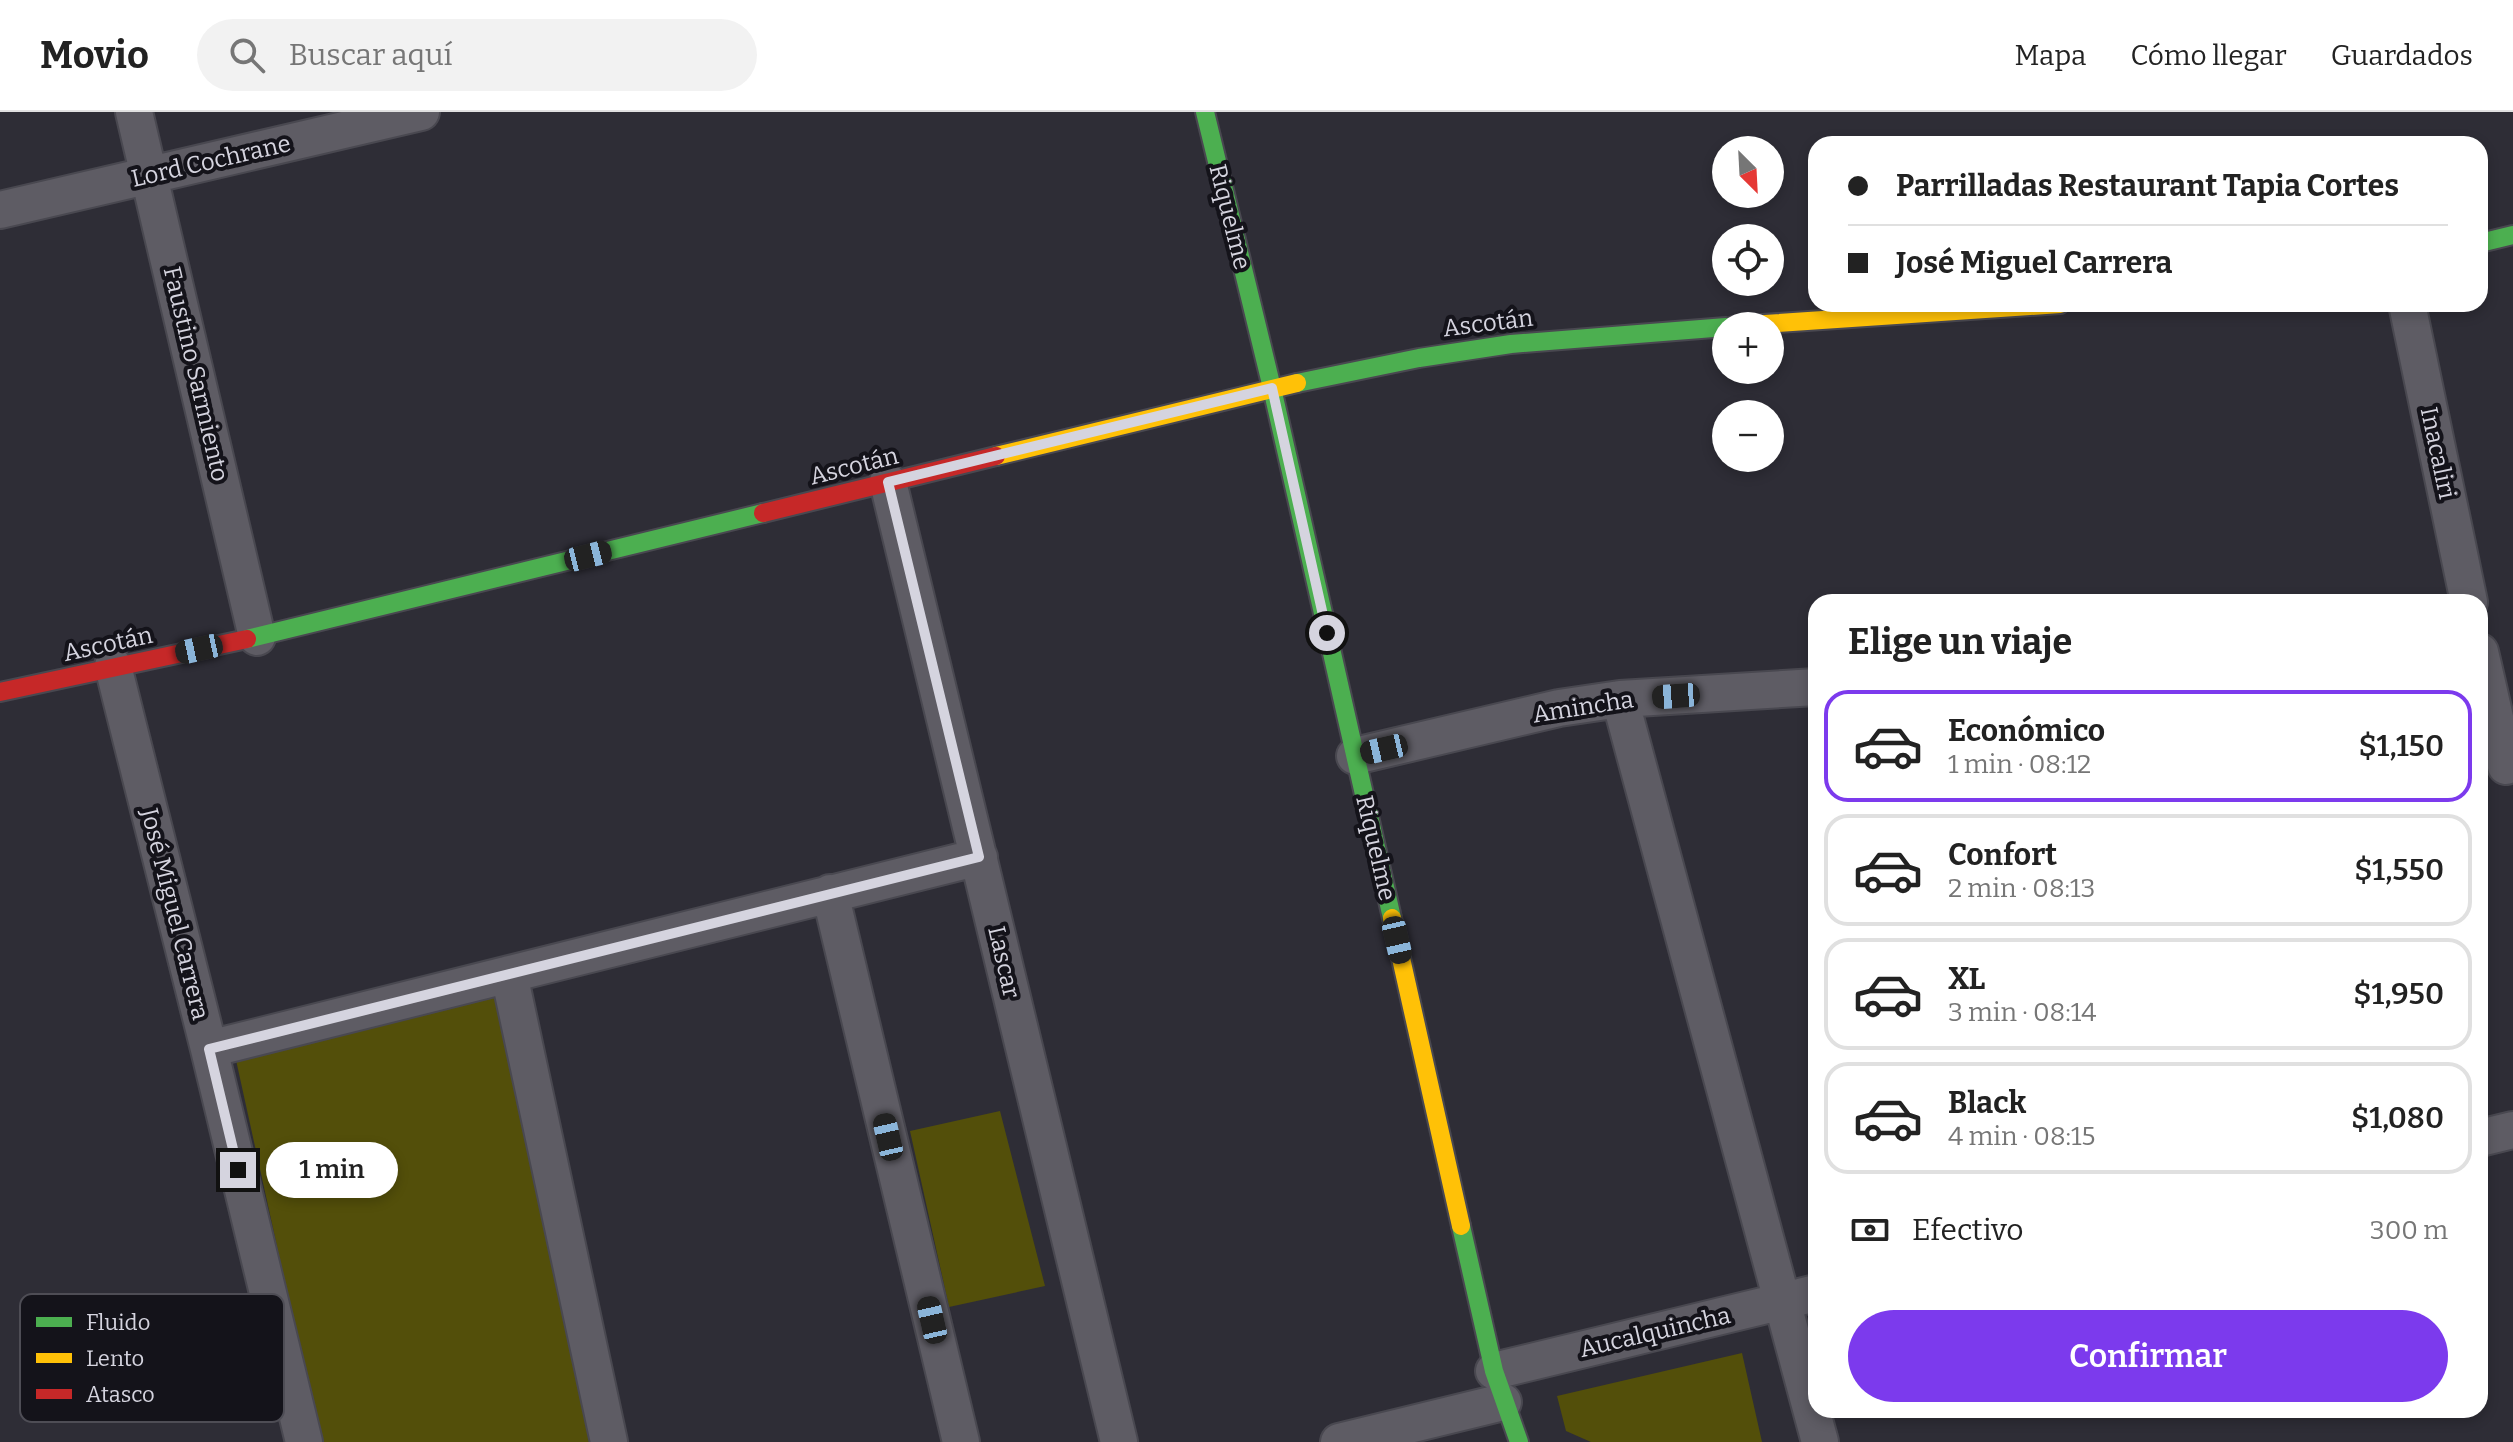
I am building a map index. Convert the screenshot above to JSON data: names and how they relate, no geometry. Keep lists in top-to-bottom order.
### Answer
{
  "streets": {
    "street": [
      "Lord Cochrane",
      "Riquelme",
      "Ascotán",
      "Faustino Sarmiento",
      "Inacaliri",
      "Amincha",
      "José Miguel Carrera",
      "Lascar",
      "Aucalquincha"
    ]
  },
  "crossings": [
    ["Lord Cochrane", "Faustino Sarmiento"],
    ["Riquelme", "Ascotán"],
    ["Riquelme", "Amincha"],
    ["Riquelme", "Aucalquincha"],
    ["Ascotán", "Faustino Sarmiento"],
    ["Ascotán", "José Miguel Carrera"],
    ["Ascotán", "Lascar"]
  ],
  "legend": ["Fluido", "Lento", "Atasco"],
  "north": "bottom right",
  "page": {
    "header": "Movio",
    "search": "Buscar aquí",
    "nav": ["Mapa", "Cómo llegar", "Guardados"],
    "map_buttons": ["+", "−"],
    "banner": ["Parrilladas Restaurant Tapia Cortes", "José Miguel Carrera"],
    "heading": "Elige un viaje",
    "list": [
      {
        "name": "Económico",
        "note": "1 min · 08:12",
        "value": "$1,150"
      },
      {
        "name": "Confort",
        "note": "2 min · 08:13",
        "value": "$1,550"
      },
      {
        "name": "XL",
        "note": "3 min · 08:14",
        "value": "$1,950"
      },
      {
        "name": "Black",
        "note": "4 min · 08:15",
        "value": "$1,080"
      }
    ],
    "bubble": "1 min",
    "pay": ["Efectivo", "300 m"],
    "buttons": "Confirmar"
  }
}
